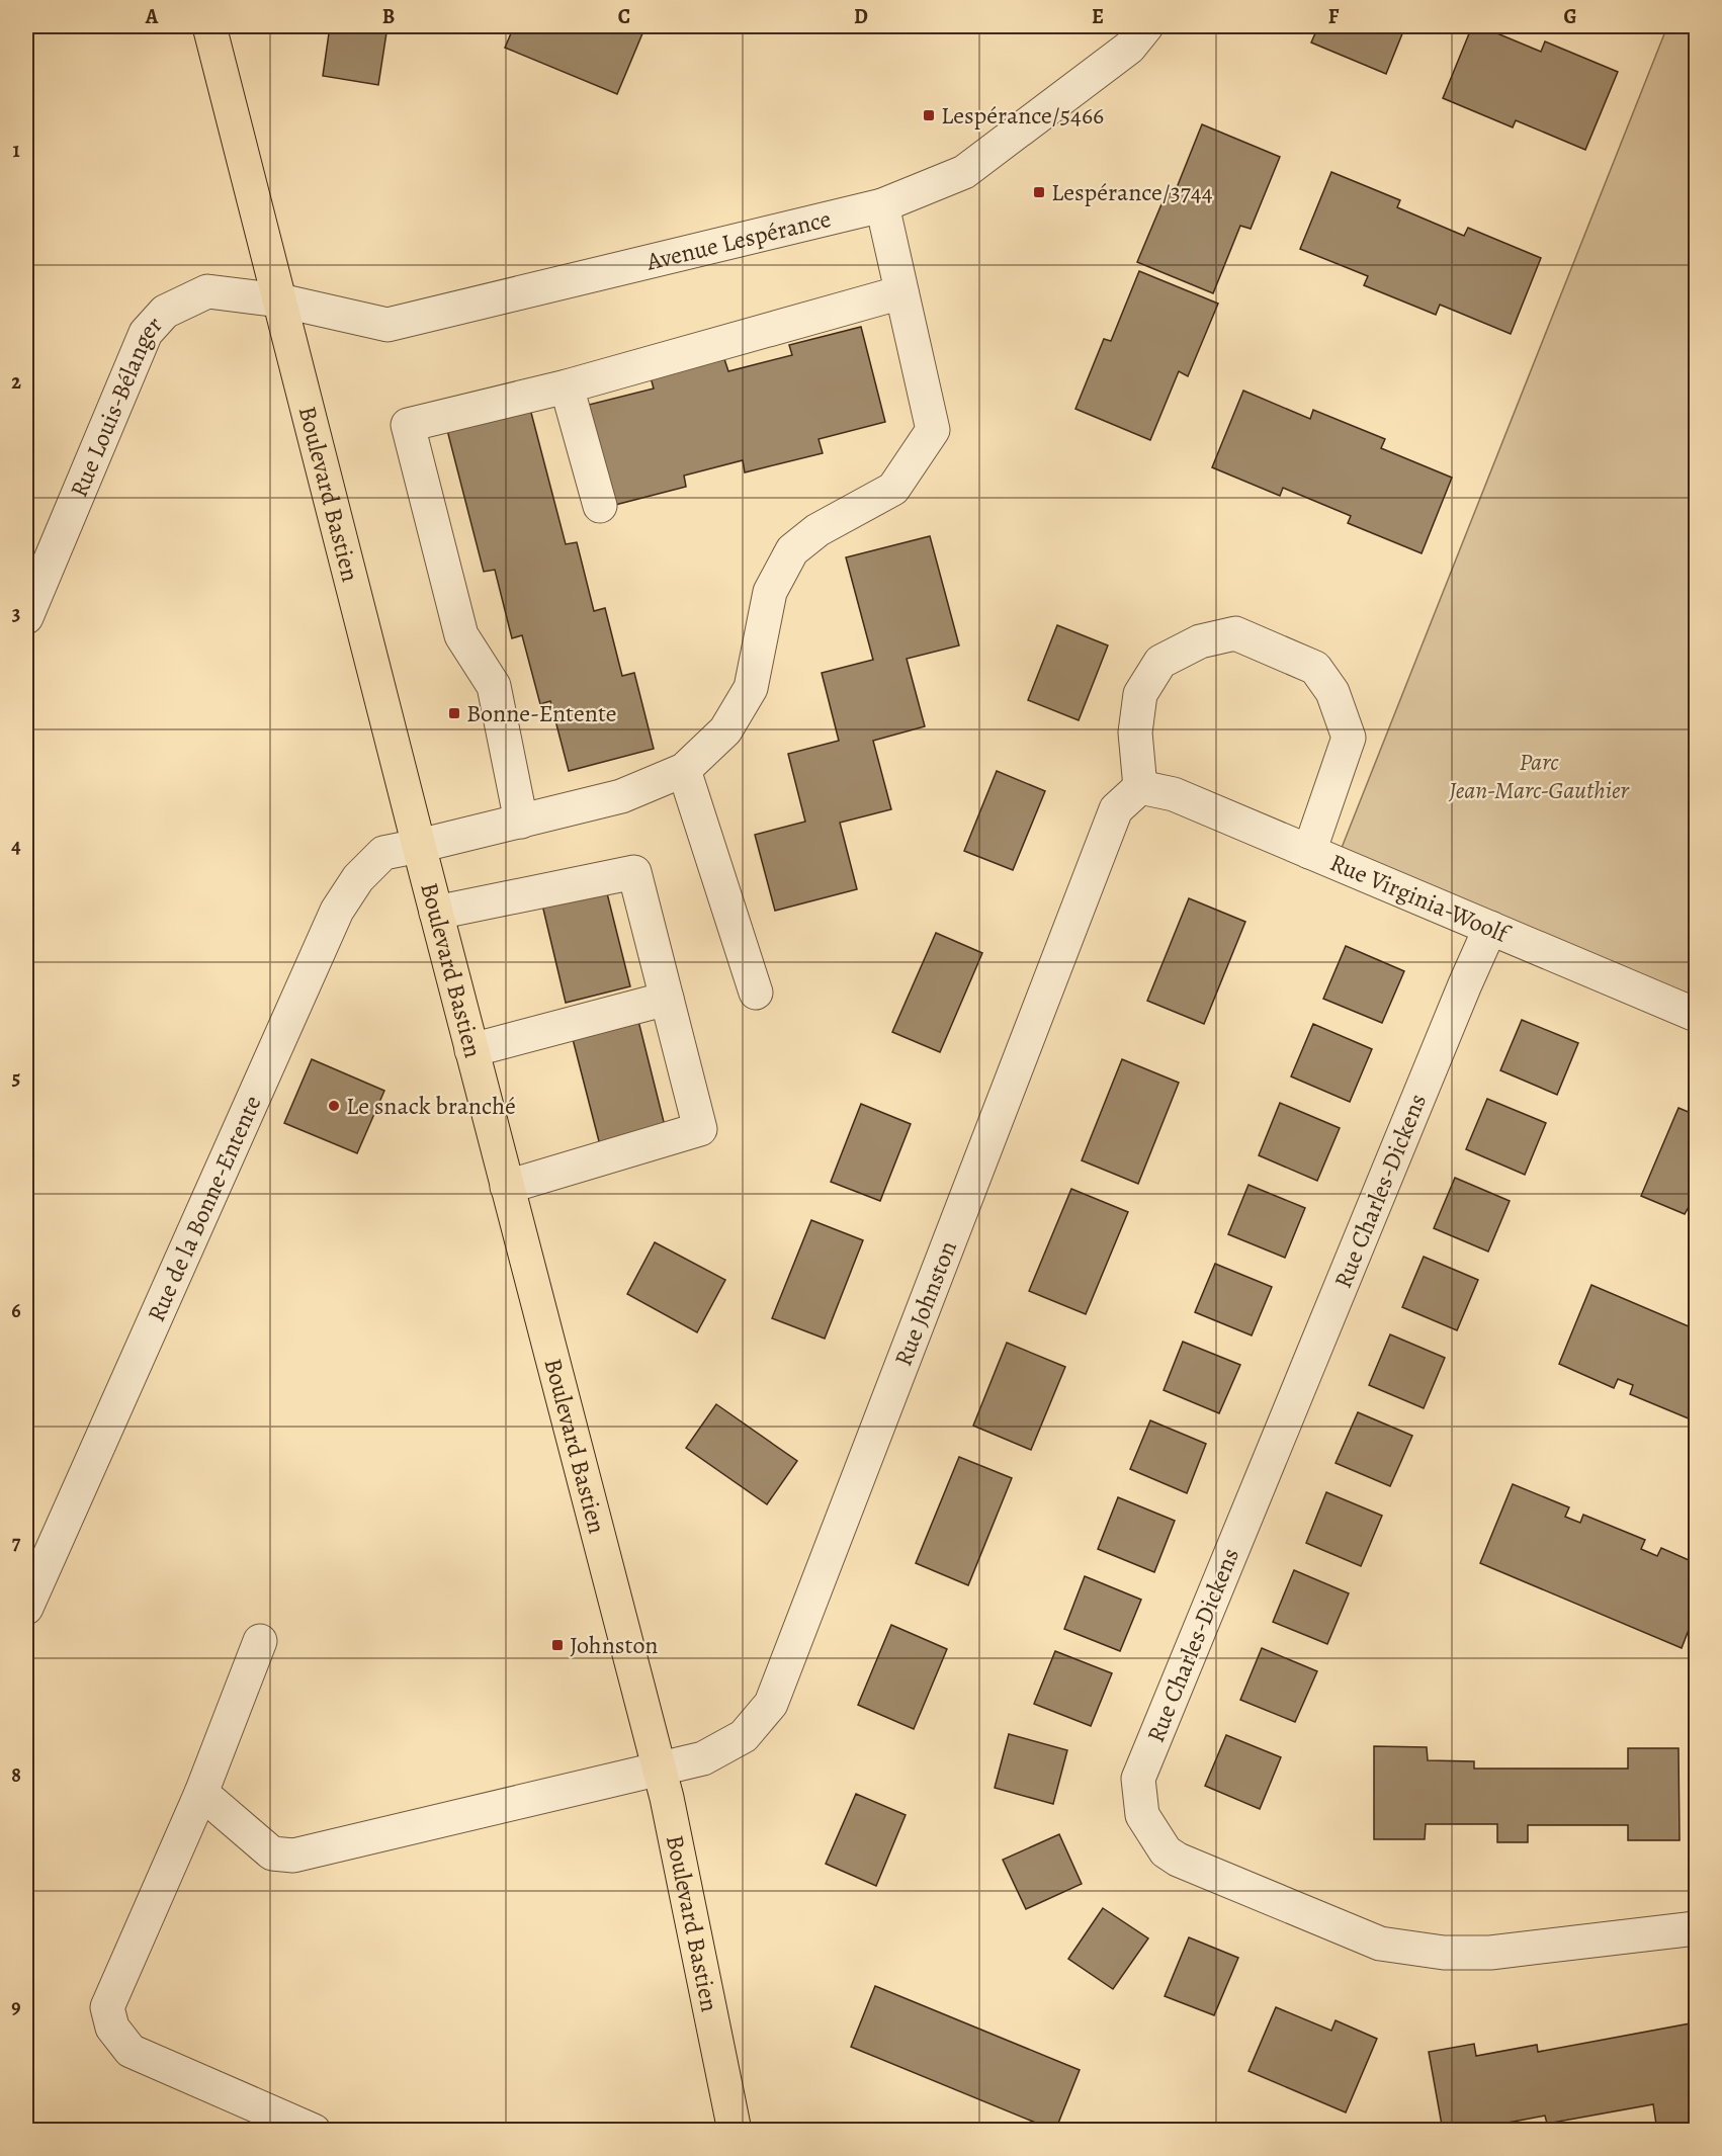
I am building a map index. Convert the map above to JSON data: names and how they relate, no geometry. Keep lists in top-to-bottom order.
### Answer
{
  "streets": {
    "main road": ["Boulevard Bastien"],
    "street": [
      "Avenue Lespérance",
      "Rue Louis-Bélanger",
      "Rue Virginia-Woolf",
      "Rue Charles-Dickens",
      "Rue de la Bonne-Entente",
      "Rue Johnston"
    ]
  },
  "crossings": [
    ["Avenue Lespérance", "Rue Louis-Bélanger"],
    ["Avenue Lespérance", "Boulevard Bastien"],
    ["Rue Louis-Bélanger", "Boulevard Bastien"],
    ["Boulevard Bastien", "Rue de la Bonne-Entente"],
    ["Boulevard Bastien", "Rue Johnston"],
    ["Rue Virginia-Woolf", "Rue Charles-Dickens"],
    ["Rue Virginia-Woolf", "Rue Johnston"]
  ],
  "parks": ["Parc Jean-Marc-Gauthier"],
  "places": {
    "transit": [
      "Lespérance/5466",
      "Lespérance/3744",
      "Bonne-Entente",
      "Johnston"
    ],
    "other": ["Le snack branché"]
  },
  "grid": {
    "columns": [
      "A",
      "B",
      "C",
      "D",
      "E",
      "F",
      "G"
    ],
    "rows": [
      "1",
      "2",
      "3",
      "4",
      "5",
      "6",
      "7",
      "8",
      "9"
    ]
  }
}
